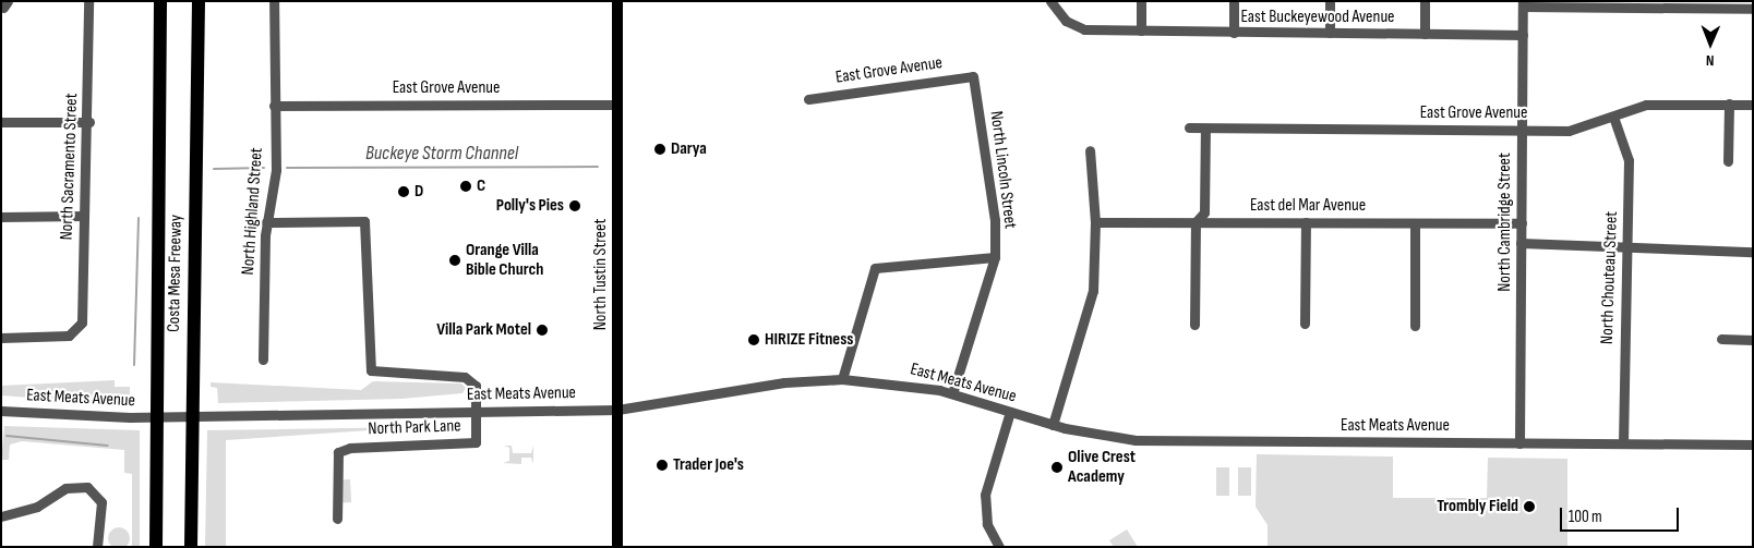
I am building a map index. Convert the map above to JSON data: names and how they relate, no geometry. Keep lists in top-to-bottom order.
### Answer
{
  "streets": {
    "highway": ["Costa Mesa Freeway"],
    "main road": ["North Tustin Street"],
    "street": [
      "East Buckeyewood Avenue",
      "East Grove Avenue",
      "North Sacramento Street",
      "North Lincoln Street",
      "East del Mar Avenue",
      "North Highland Street",
      "North Cambridge Street",
      "North Chouteau Street",
      "East Meats Avenue",
      "North Park Lane"
    ]
  },
  "crossings": [
    ["East Buckeyewood Avenue", "North Cambridge Street"],
    ["East Grove Avenue", "North Lincoln Street"],
    ["East Grove Avenue", "North Highland Street"],
    ["East Grove Avenue", "North Cambridge Street"],
    ["East Grove Avenue", "North Tustin Street"],
    ["East Grove Avenue", "North Chouteau Street"],
    ["North Lincoln Street", "East Meats Avenue"],
    ["East del Mar Avenue", "North Cambridge Street"],
    ["North Highland Street", "North Park Lane"],
    ["North Cambridge Street", "East Meats Avenue"],
    ["North Tustin Street", "East Meats Avenue"],
    ["North Chouteau Street", "East Meats Avenue"],
    ["East Meats Avenue", "North Park Lane"]
  ],
  "water": ["Buckeye Storm Channel"],
  "places": [
    "Darya",
    "C",
    "D",
    "Polly's Pies",
    "Orange Villa Bible Church",
    "Villa Park Motel",
    "HIRIZE Fitness",
    "Trader Joe's",
    "Olive Crest Academy",
    "Trombly Field"
  ],
  "scale_bar": "100 m",
  "north": "bottom"
}
